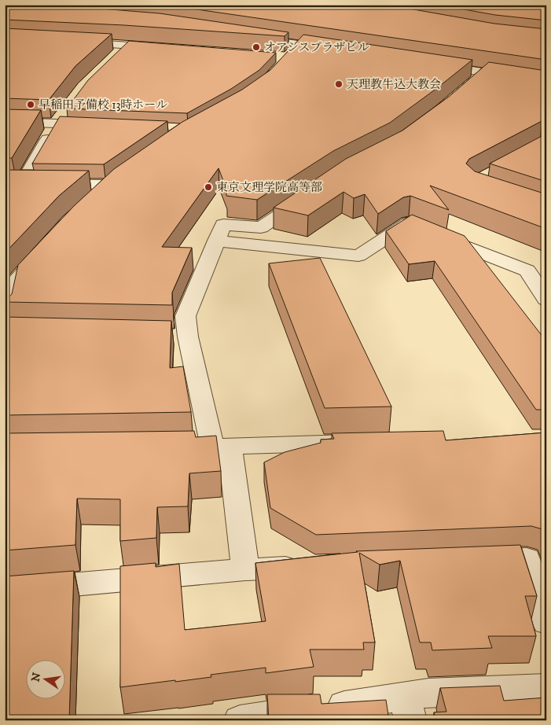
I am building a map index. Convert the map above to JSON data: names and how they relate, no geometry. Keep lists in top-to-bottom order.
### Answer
{
  "places": [
    "オアシスプラザビル",
    "天理教牛込大教会",
    "早稲田予備校 13時ホール",
    "東京文理学院高等部"
  ],
  "north": "left"
}
